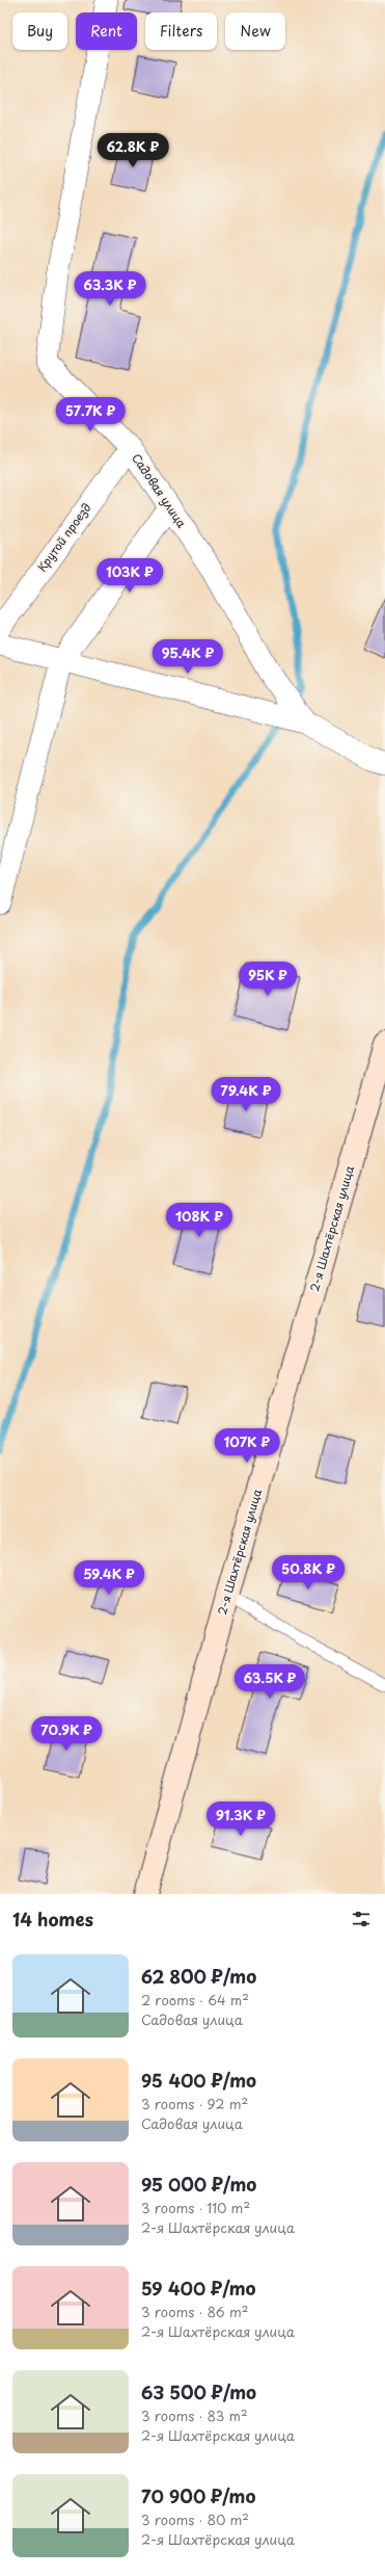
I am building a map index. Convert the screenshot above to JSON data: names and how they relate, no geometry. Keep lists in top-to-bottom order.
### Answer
{
  "streets": {
    "main road": ["2-я Шахтёрская улица"],
    "street": ["Садовая улица", "Крутой проезд"]
  },
  "crossings": [
    ["Садовая улица", "Крутой проезд"]
  ],
  "page": {
    "chip": [
      "Buy",
      "Rent",
      "Filters",
      "New"
    ],
    "price": [
      "62.8K ₽",
      "63.3K ₽",
      "57.7K ₽",
      "103K ₽",
      "95.4K ₽",
      "95K ₽",
      "79.4K ₽",
      "108K ₽",
      "107K ₽",
      "50.8K ₽",
      "59.4K ₽",
      "63.5K ₽",
      "70.9K ₽",
      "91.3K ₽"
    ],
    "heading": "14 homes",
    "list": [
      {
        "name": "62 800 ₽/mo",
        "note": "2 rooms · 64 m² · Садовая улица"
      },
      {
        "name": "95 400 ₽/mo",
        "note": "3 rooms · 92 m² · Садовая улица"
      },
      {
        "name": "95 000 ₽/mo",
        "note": "3 rooms · 110 m² · 2-я Шахтёрская улица"
      },
      {
        "name": "59 400 ₽/mo",
        "note": "3 rooms · 86 m² · 2-я Шахтёрская улица"
      },
      {
        "name": "63 500 ₽/mo",
        "note": "3 rooms · 83 m² · 2-я Шахтёрская улица"
      },
      {
        "name": "70 900 ₽/mo",
        "note": "3 rooms · 80 m² · 2-я Шахтёрская улица"
      }
    ]
  }
}
